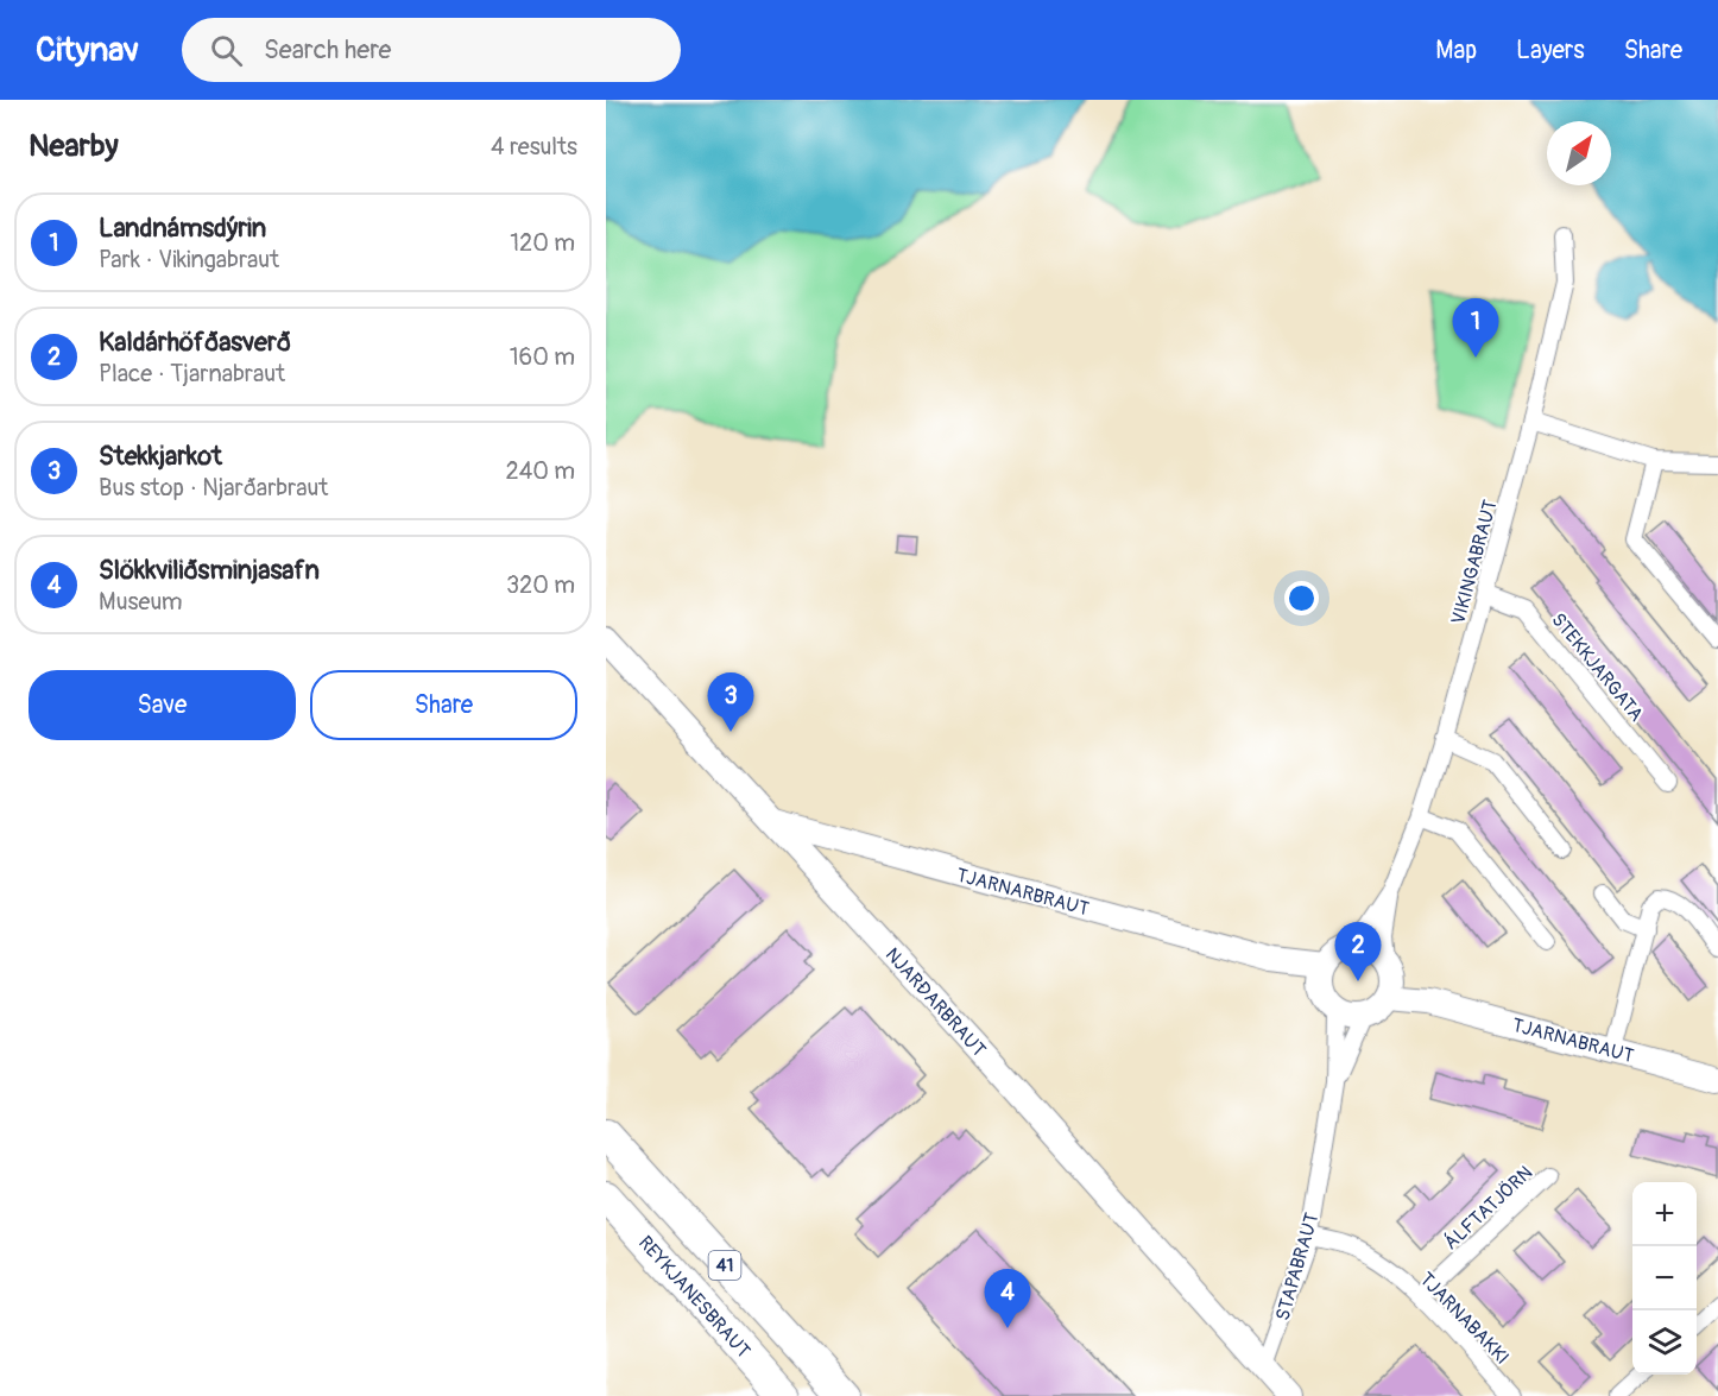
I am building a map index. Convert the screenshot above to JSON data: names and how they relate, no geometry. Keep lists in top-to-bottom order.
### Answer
{
  "streets": {
    "highway": ["41", "REYKJANESBRAUT"],
    "street": [
      "VIKINGABRAUT",
      "STEKKJARGATA",
      "TJARNARBRAUT",
      "NJARÐARBRAUT",
      "TJARNABRAUT",
      "ÁLFTATJÖRN",
      "STAPABRAUT",
      "TJARNABAKKI"
    ]
  },
  "crossings": [
    ["VIKINGABRAUT", "STEKKJARGATA"],
    ["VIKINGABRAUT", "TJARNARBRAUT"],
    ["VIKINGABRAUT", "TJARNABRAUT"],
    ["VIKINGABRAUT", "STAPABRAUT"],
    ["TJARNARBRAUT", "NJARÐARBRAUT"],
    ["TJARNARBRAUT", "TJARNABRAUT"],
    ["TJARNARBRAUT", "STAPABRAUT"],
    ["NJARÐARBRAUT", "STAPABRAUT"],
    ["TJARNABRAUT", "STAPABRAUT"],
    ["ÁLFTATJÖRN", "TJARNABAKKI"],
    ["STAPABRAUT", "TJARNABAKKI"]
  ],
  "north": "top right",
  "page": {
    "header": "Citynav",
    "search": "Search here",
    "nav": ["Map", "Layers", "Share"],
    "heading": ["Nearby", "4 results"],
    "list": [
      {
        "mark": "1",
        "name": "Landnámsdýrin",
        "note": "Park · Vikingabraut",
        "value": "120 m"
      },
      {
        "mark": "2",
        "name": "Kaldárhöfðasverð",
        "note": "Place · Tjarnabraut",
        "value": "160 m"
      },
      {
        "mark": "3",
        "name": "Stekkjarkot",
        "note": "Bus stop · Njarðarbraut",
        "value": "240 m"
      },
      {
        "mark": "4",
        "name": "Slökkviliðsminjasafn",
        "note": "Museum",
        "value": "320 m"
      }
    ],
    "pins": [
      "1",
      "3",
      "2",
      "4"
    ],
    "buttons": ["Save", "Share"],
    "map_buttons": ["+", "−"]
  }
}
